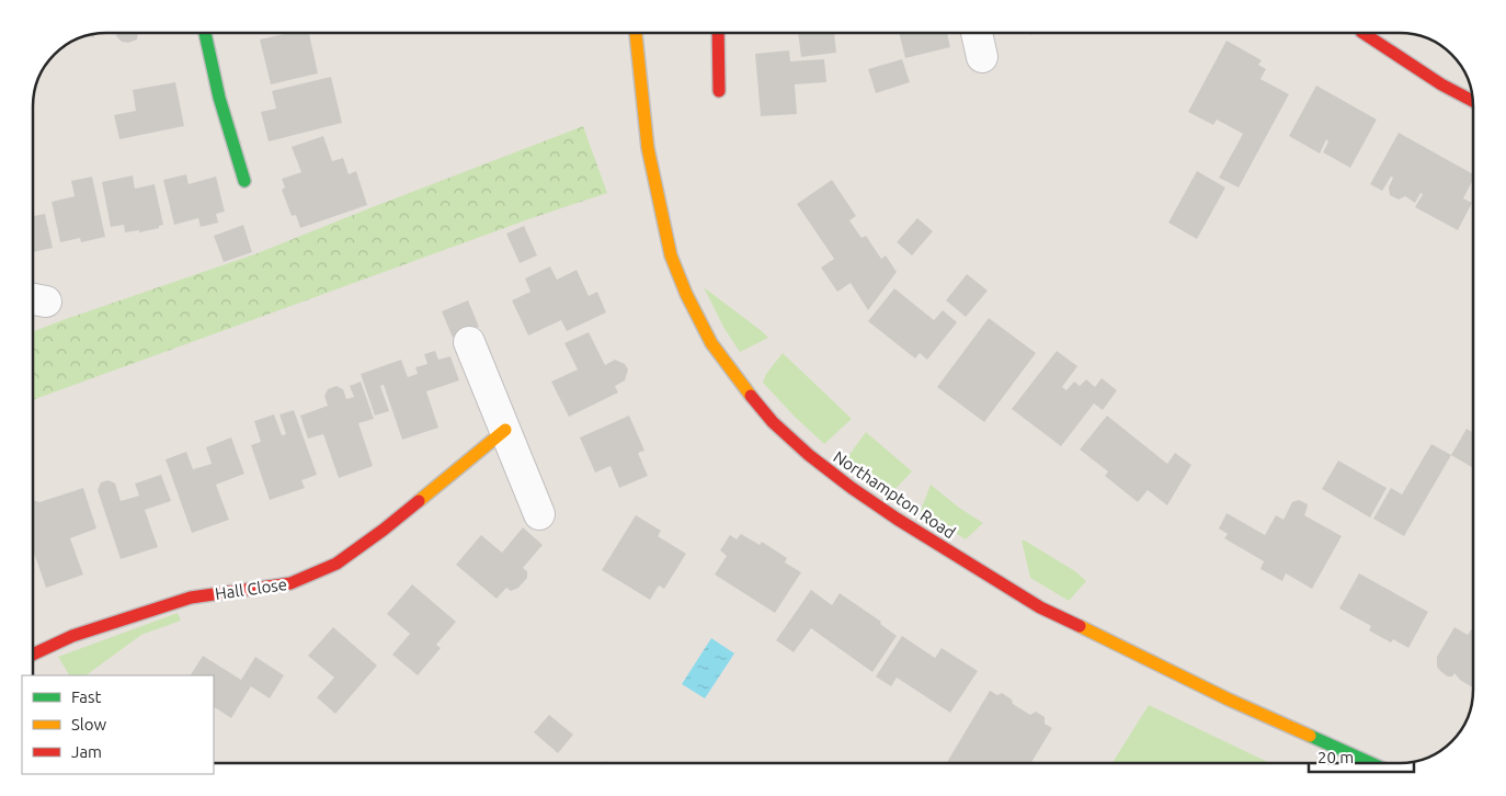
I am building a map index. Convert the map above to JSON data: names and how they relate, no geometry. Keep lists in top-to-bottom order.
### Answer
{
  "streets": {
    "main road": ["Northampton Road", "Hall Close"]
  },
  "legend": ["Fast", "Slow", "Jam"],
  "scale_bar": "20 m"
}
